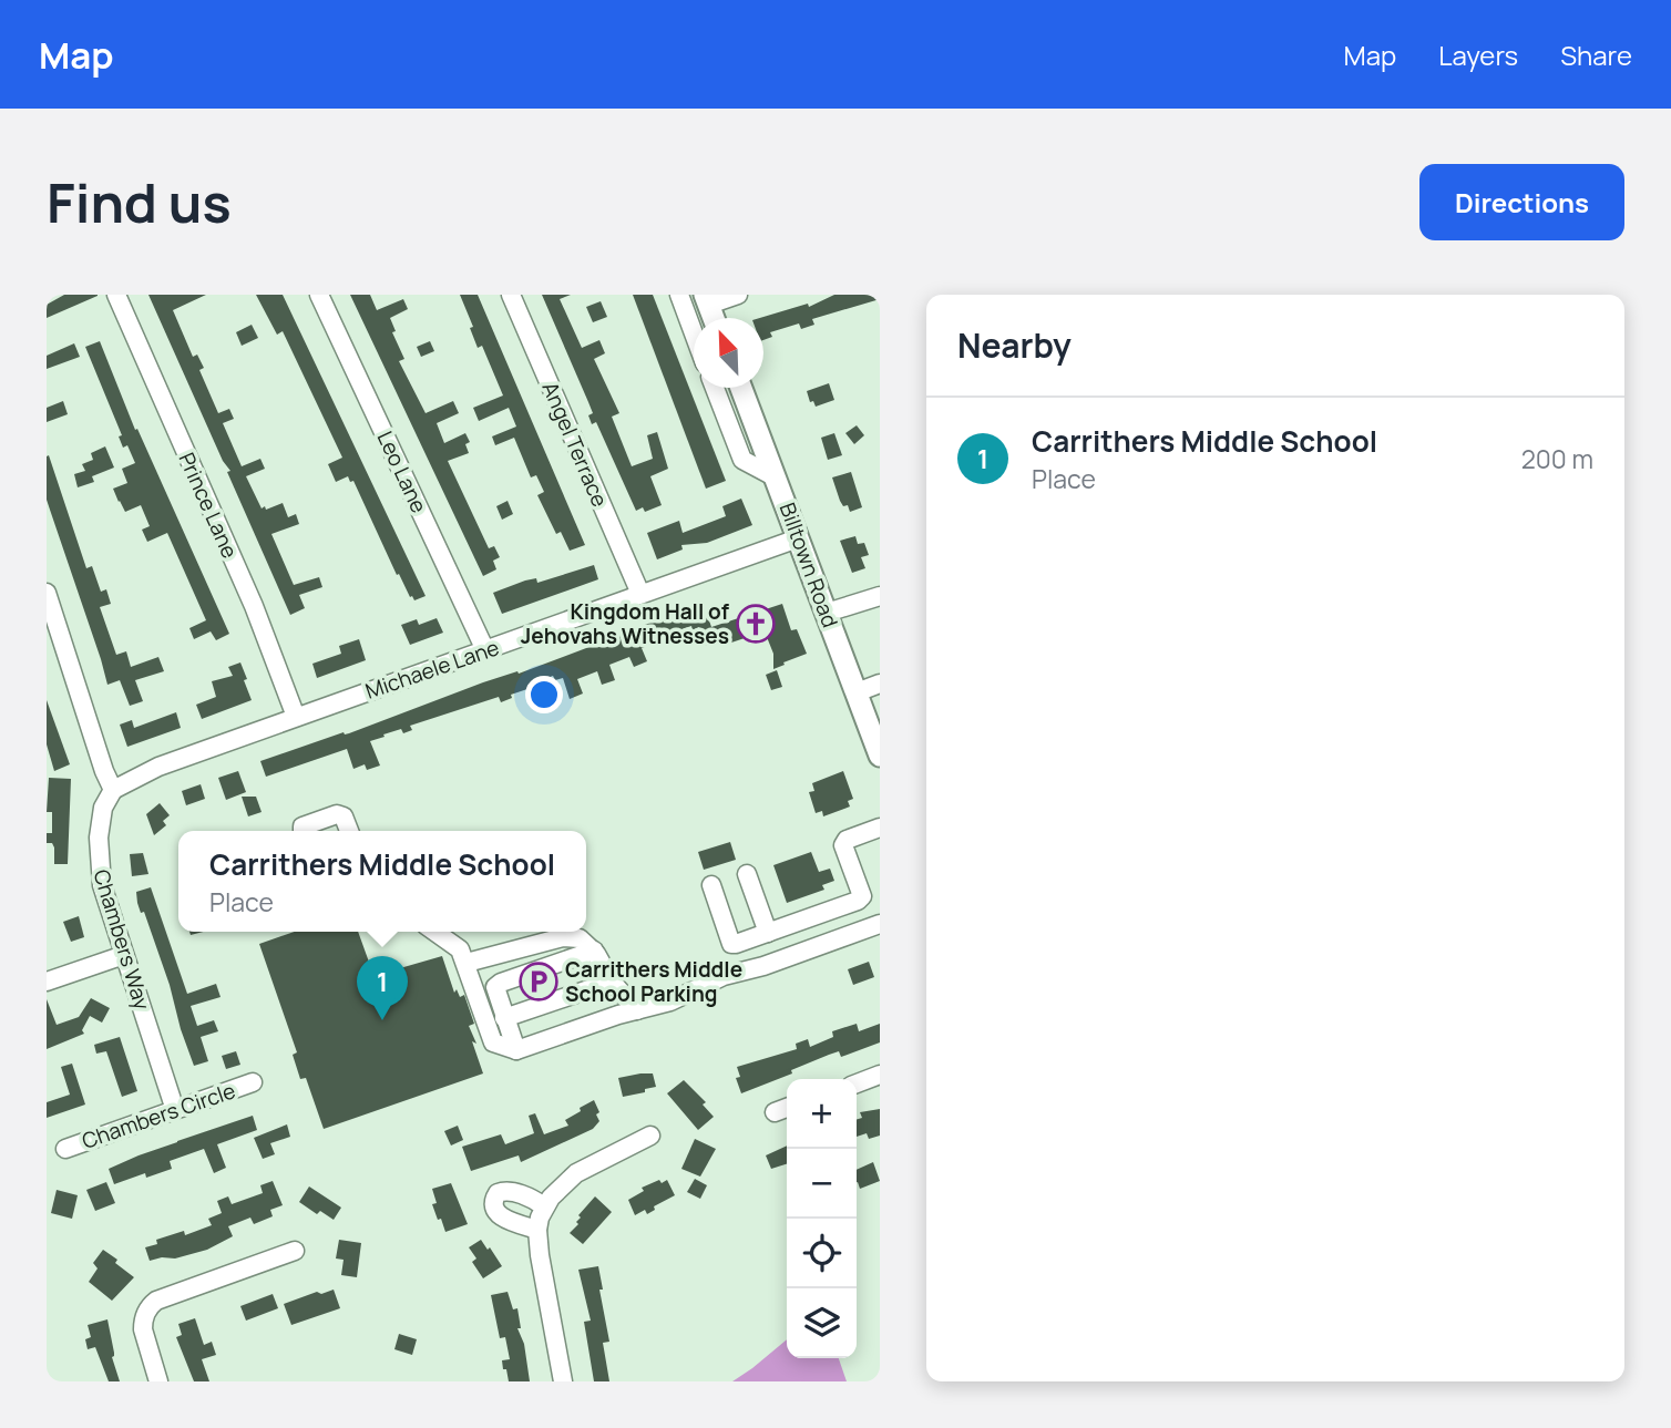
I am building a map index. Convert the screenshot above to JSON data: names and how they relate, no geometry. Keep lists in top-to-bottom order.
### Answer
{
  "streets": {
    "main road": ["Billtown Road"],
    "street": [
      "Angel Terrace",
      "Leo Lane",
      "Prince Lane",
      "Michaele Lane",
      "Chambers Way",
      "Chambers Circle"
    ]
  },
  "crossings": [
    ["Angel Terrace", "Michaele Lane"],
    ["Leo Lane", "Michaele Lane"],
    ["Prince Lane", "Michaele Lane"],
    ["Billtown Road", "Michaele Lane"],
    ["Michaele Lane", "Chambers Way"],
    ["Chambers Way", "Chambers Circle"]
  ],
  "places": {
    "church": ["Kingdom Hall of Jehovahs Witnesses"],
    "parking": ["Carrithers Middle School Parking"]
  },
  "north": "top left",
  "page": {
    "header": "Map",
    "nav": ["Map", "Layers", "Share"],
    "buttons": "Directions",
    "title": "Find us",
    "heading": "Nearby",
    "list": [
      {
        "mark": "1",
        "name": "Carrithers Middle School",
        "note": "Place",
        "value": "200 m"
      }
    ],
    "popup": ["Carrithers Middle School", "Place"],
    "pins": "1",
    "map_buttons": ["+", "−"]
  }
}
